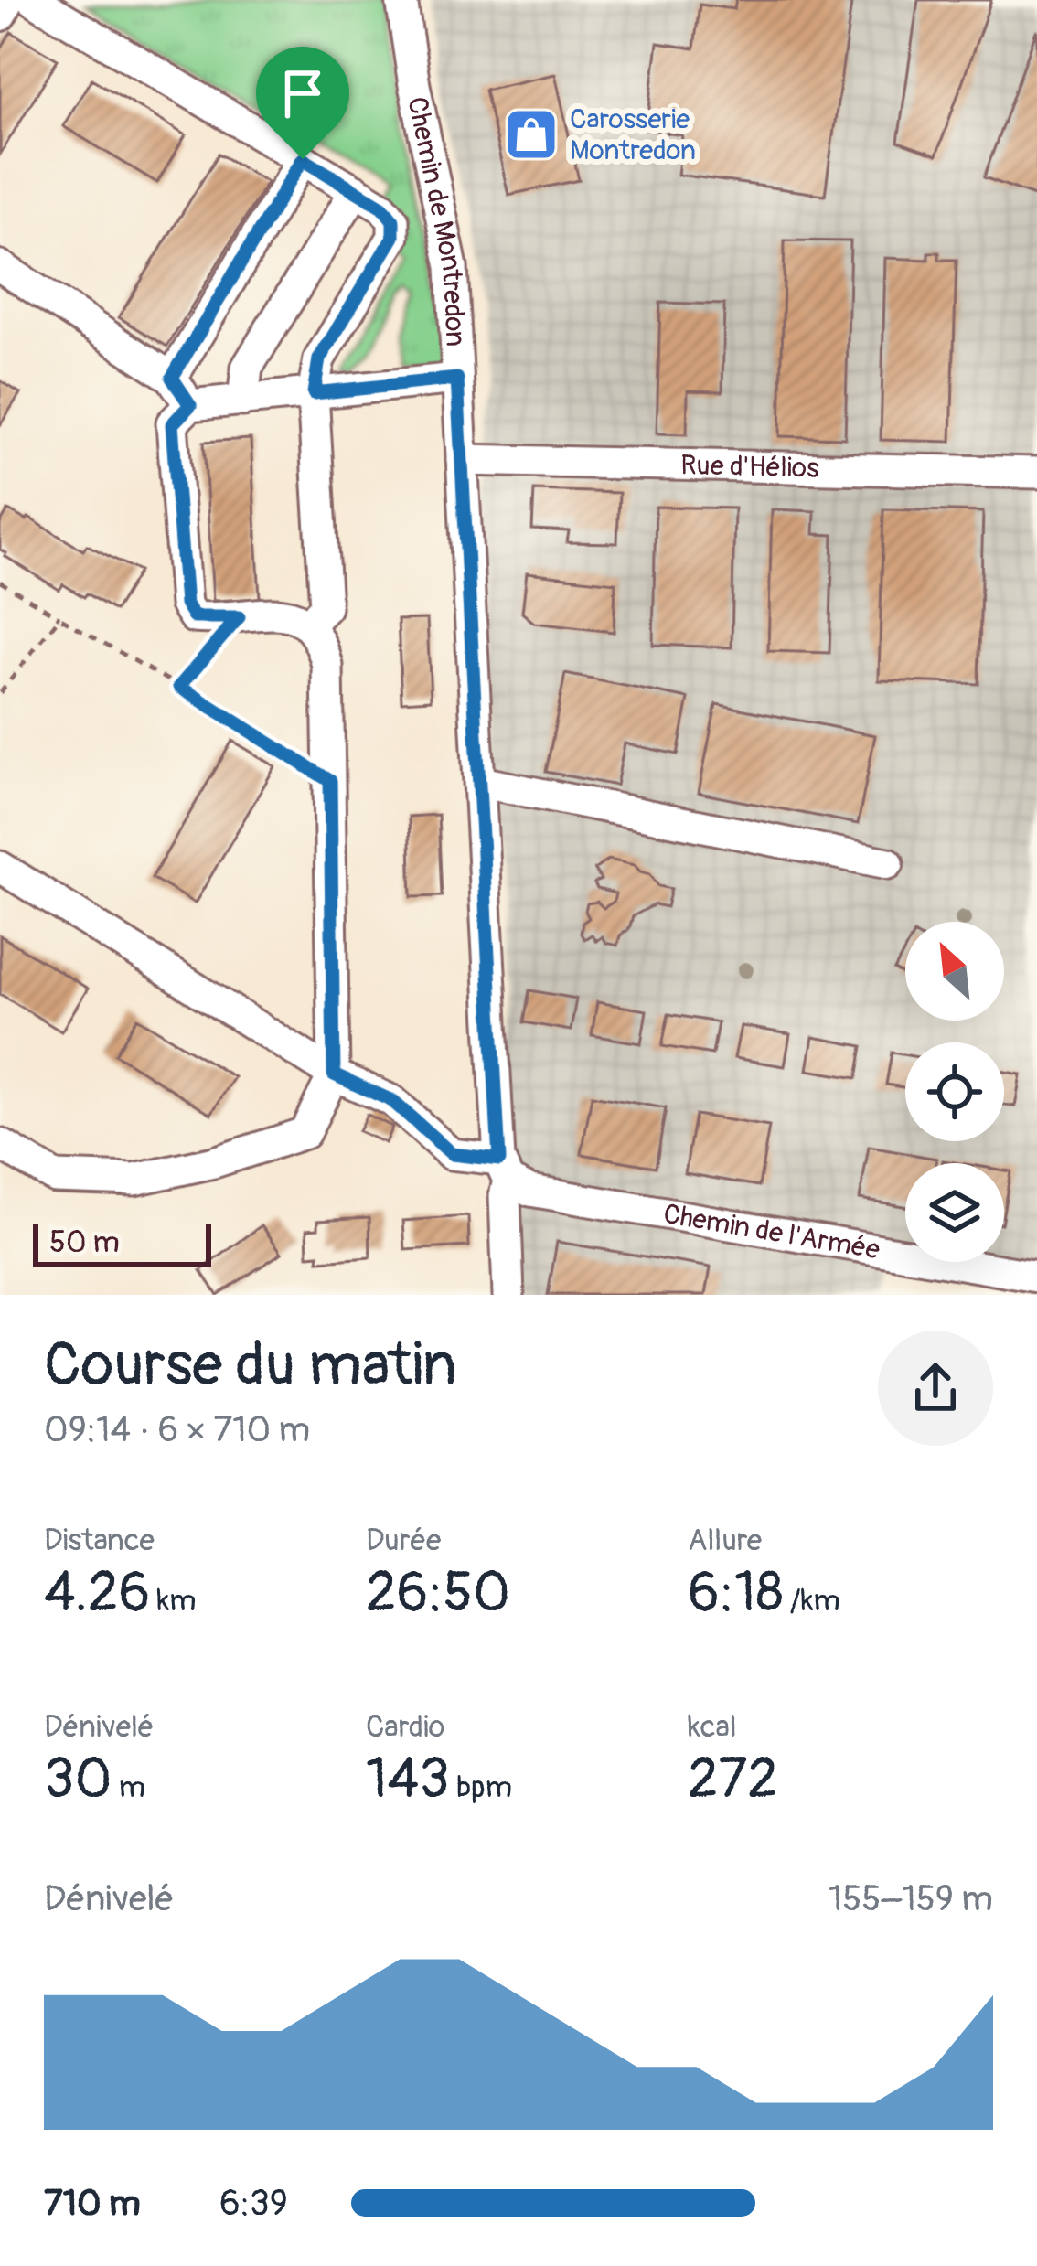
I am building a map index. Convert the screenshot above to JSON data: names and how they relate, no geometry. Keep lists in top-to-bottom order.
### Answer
{
  "streets": {
    "street": ["Chemin de Montredon", "Rue d'Hélios", "Chemin de l'Armée"]
  },
  "crossings": [
    ["Chemin de Montredon", "Rue d'Hélios"],
    ["Chemin de Montredon", "Chemin de l'Armée"]
  ],
  "places": {
    "shop": ["Carosserie Montredon"]
  },
  "scale_bar": "50 m",
  "north": "top left",
  "page": {
    "scale": "50 m",
    "heading": ["Course du matin", "09:14 · 6 × 710 m"],
    "stats": [
      ["Distance", "4.26 km"],
      ["Durée", "26:50"],
      ["Allure", "6:18 /km"],
      ["Dénivelé", "30 m"],
      ["Cardio", "143 bpm"],
      ["kcal", "272"]
    ],
    "chart": ["Dénivelé", "155–159 m"],
    "list": [
      {
        "name": "710 m",
        "note": "6:39"
      }
    ]
  }
}
